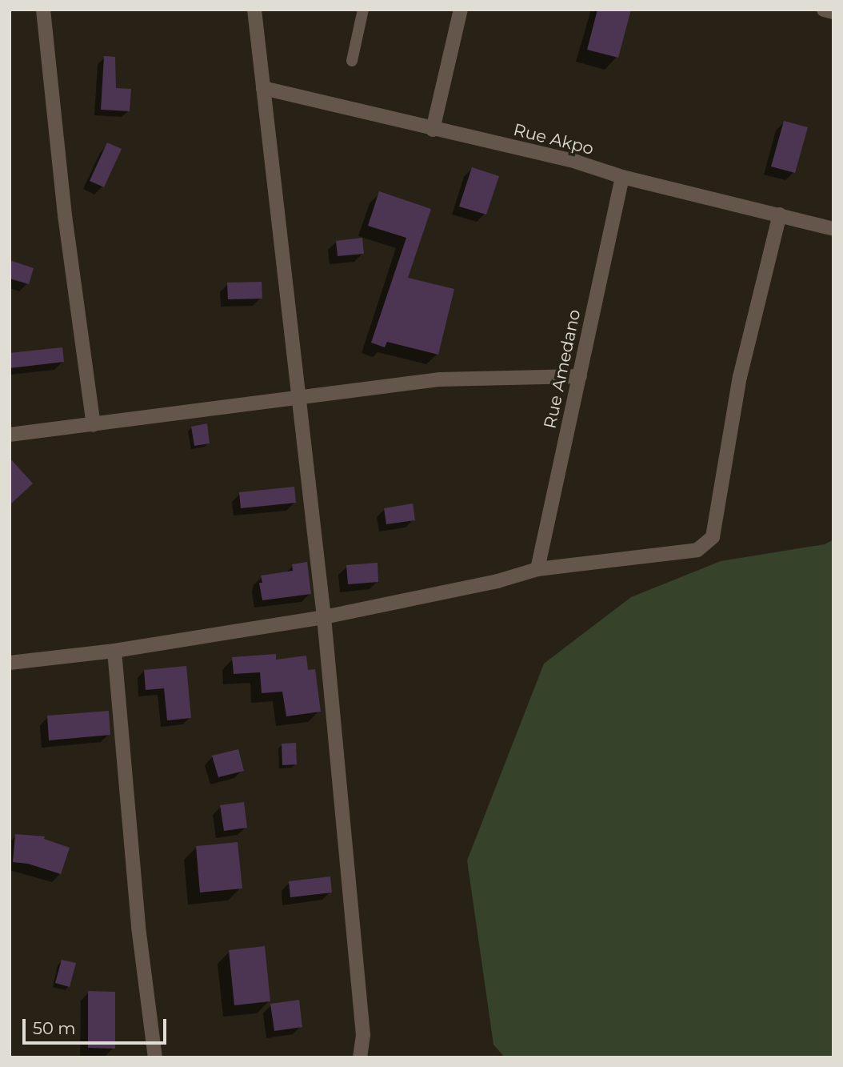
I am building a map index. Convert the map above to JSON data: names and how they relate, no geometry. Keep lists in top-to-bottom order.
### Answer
{
  "streets": {
    "street": ["Rue Akpo", "Rue Amedano"]
  },
  "crossings": [
    ["Rue Akpo", "Rue Amedano"]
  ],
  "scale_bar": "50 m"
}
